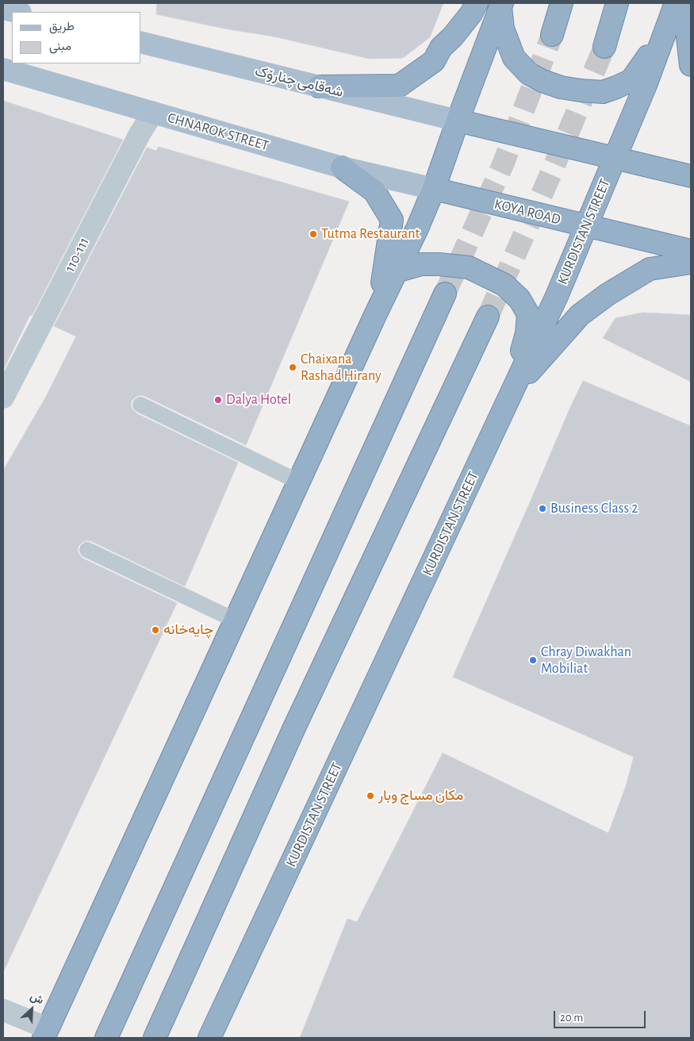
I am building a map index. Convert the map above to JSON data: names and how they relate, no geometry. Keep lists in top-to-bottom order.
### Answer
{
  "streets": {
    "highway": ["KOYA ROAD", "KURDISTAN STREET"],
    "main road": ["شەقامی چنارۆک", "CHNAROK STREET"],
    "street": ["110-111"]
  },
  "crossings": [
    ["CHNAROK STREET", "KOYA ROAD"],
    ["CHNAROK STREET", "110-111"],
    ["KOYA ROAD", "KURDISTAN STREET"]
  ],
  "places": [
    "Tutma Restaurant",
    "Chaixana Rashad Hirany",
    "Dalya Hotel",
    "Business Class 2",
    "چایەخانە",
    "Chray Diwakhan Mobiliat",
    "مكان مساج وبار"
  ],
  "legend": ["طريق", "مبنى"],
  "scale_bar": "20 m",
  "north": "top right"
}
